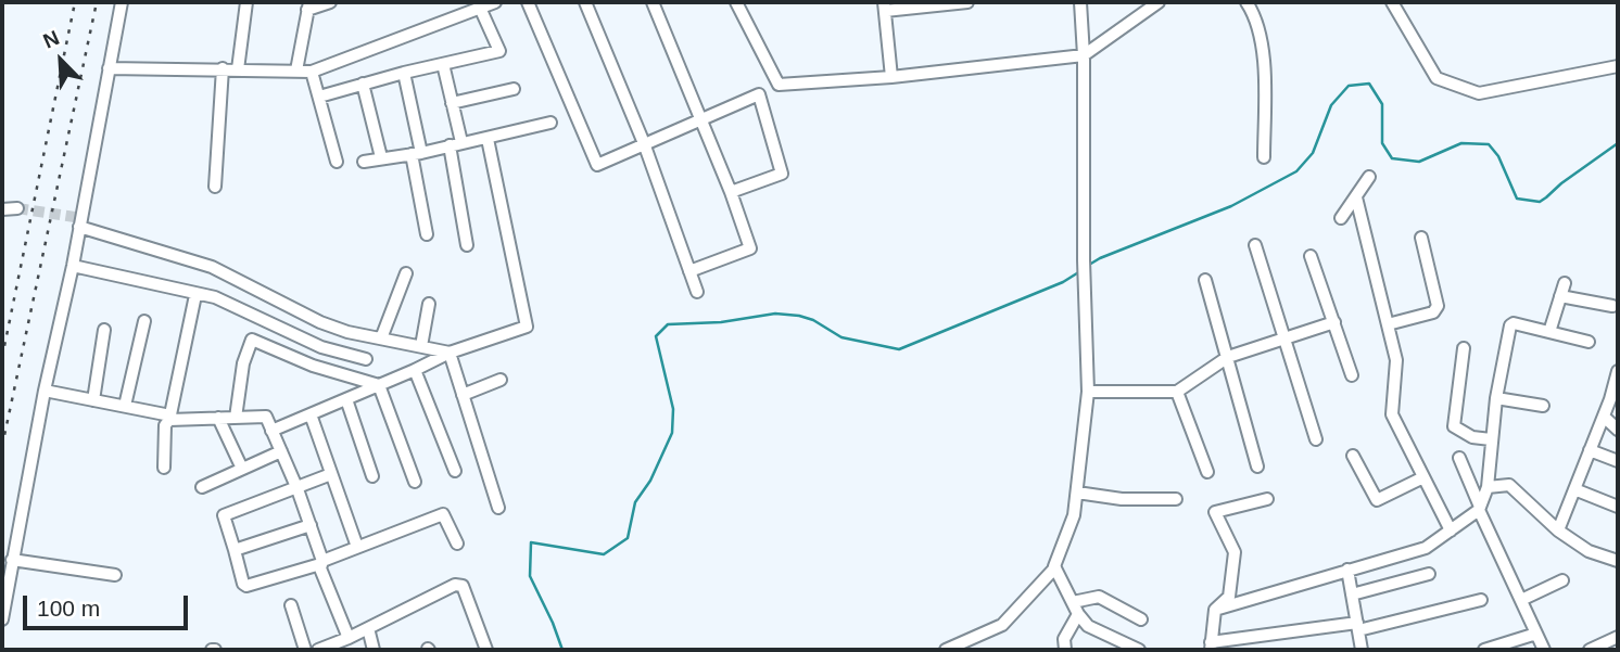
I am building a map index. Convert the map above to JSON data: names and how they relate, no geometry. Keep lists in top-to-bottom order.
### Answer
{
  "scale_bar": "100 m",
  "north": "top left"
}
